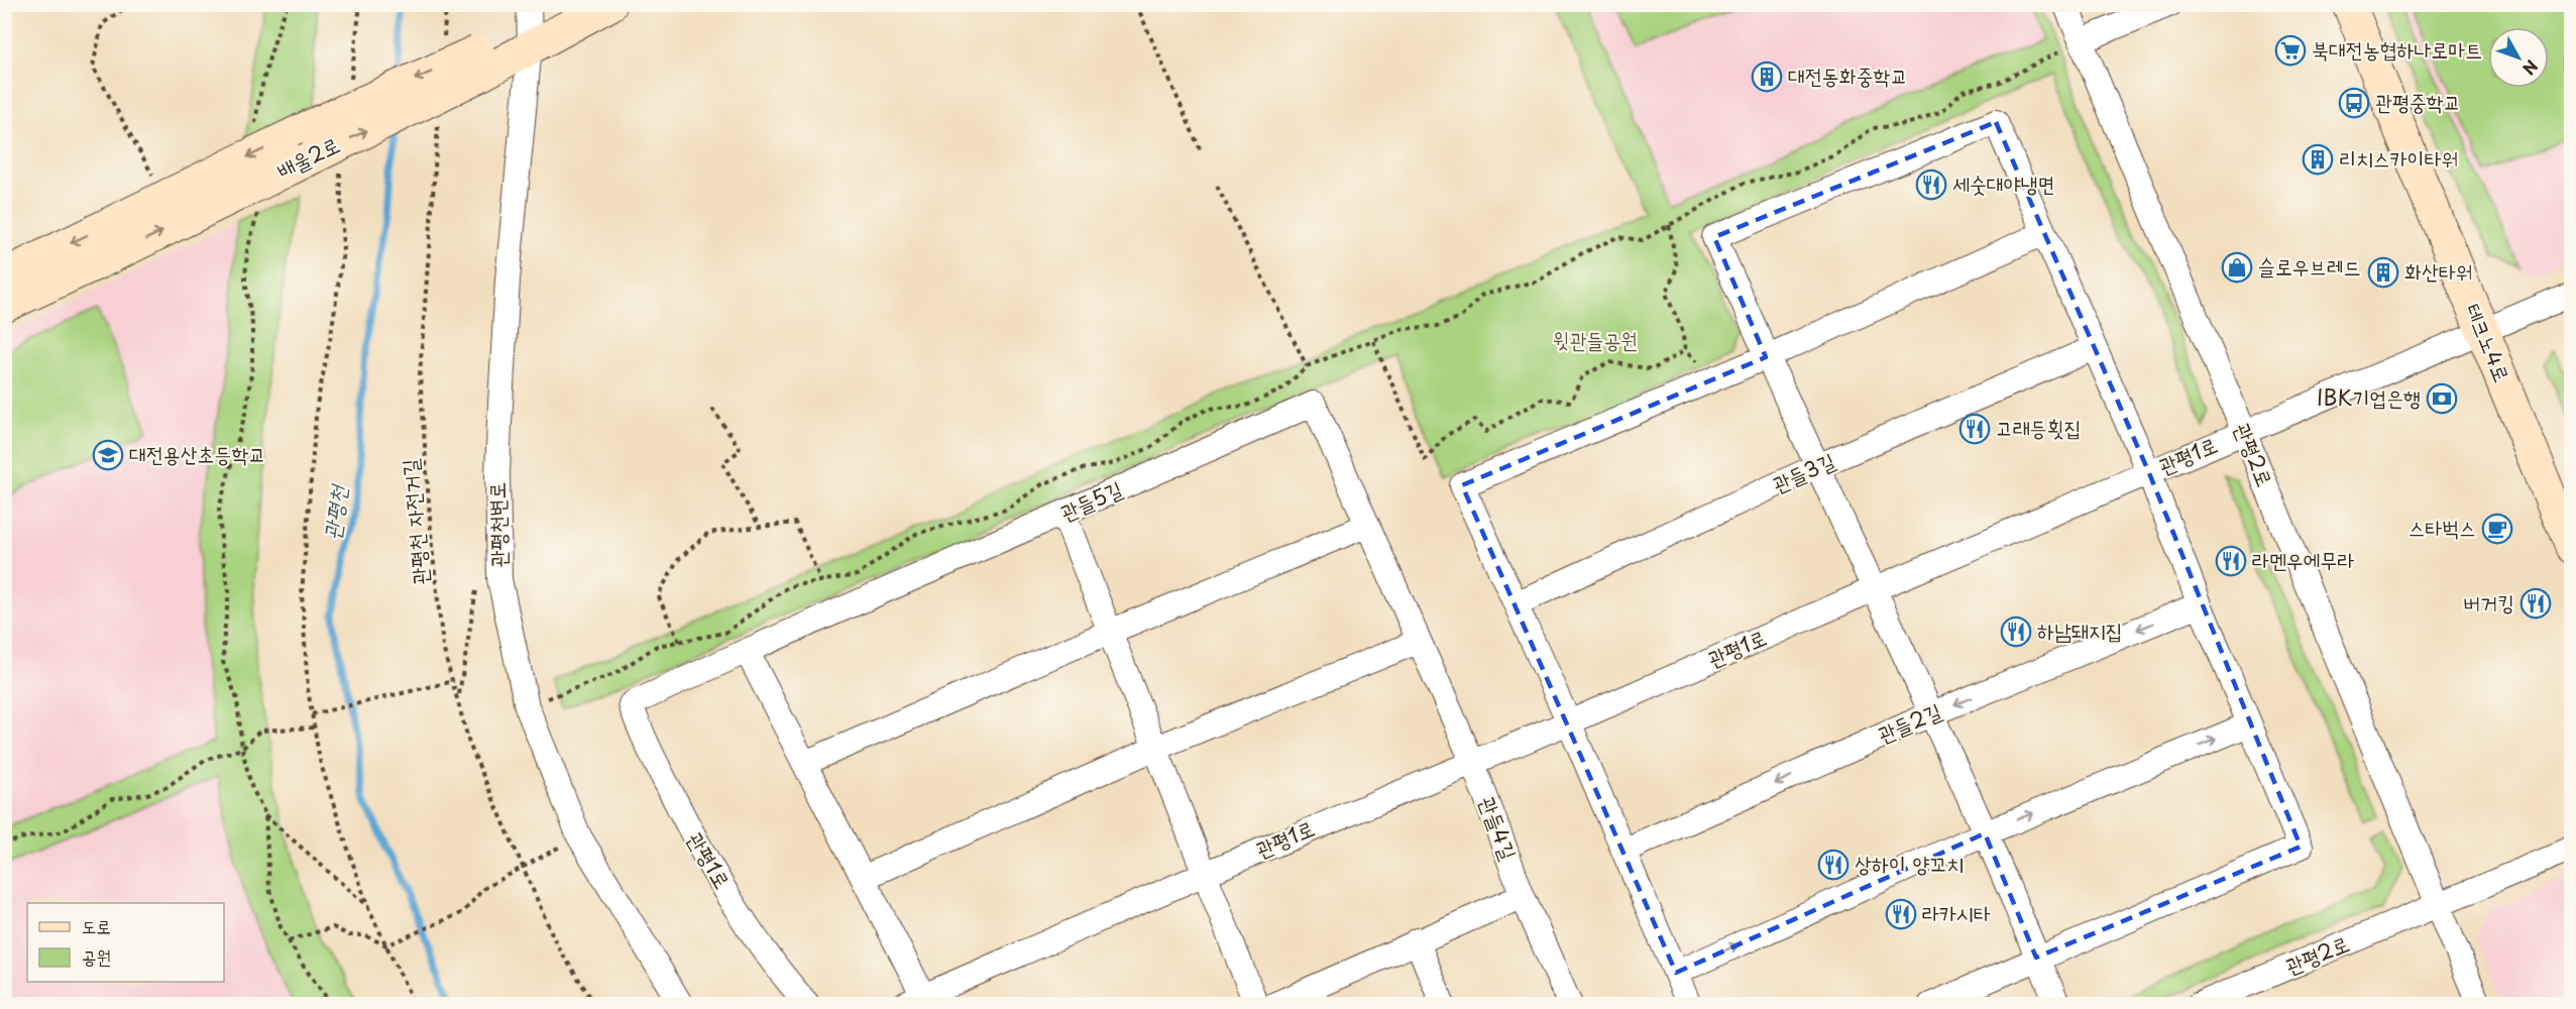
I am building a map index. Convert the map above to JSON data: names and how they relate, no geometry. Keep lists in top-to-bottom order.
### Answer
{
  "streets": {
    "main road": ["배울2로", "테크노4로"],
    "street": [
      "관평2로",
      "관평1로",
      "관들3길",
      "관들5길",
      "관평천변로",
      "관들2길",
      "관들4길"
    ],
    "path": ["관평천 자전거길"]
  },
  "crossings": [
    ["배울2로", "관평천변로"],
    ["테크노4로", "관평1로"],
    ["관평2로", "관평1로"],
    ["관평1로", "관들5길"],
    ["관평1로", "관들4길"],
    ["관들5길", "관들4길"]
  ],
  "water": ["관평천"],
  "parks": ["윗관들공원"],
  "places": {
    "supermarket": ["북대전농협하나로마트"],
    "building": ["대전동화중학교", "리치스카이타워", "화산타워"],
    "bus stop": ["관평중학교"],
    "restaurant": [
      "세숫대야냉면",
      "고래등횟집",
      "라멘우에무라",
      "버거킹",
      "하남돼지집",
      "상하이 양꼬치",
      "라카시타"
    ],
    "shop": ["슬로우브레드"],
    "bank": ["IBK기업은행"],
    "school or university": ["대전용산초등학교"],
    "cafe": ["스타벅스"]
  },
  "legend": ["도로", "공원"],
  "north": "bottom right"
}
